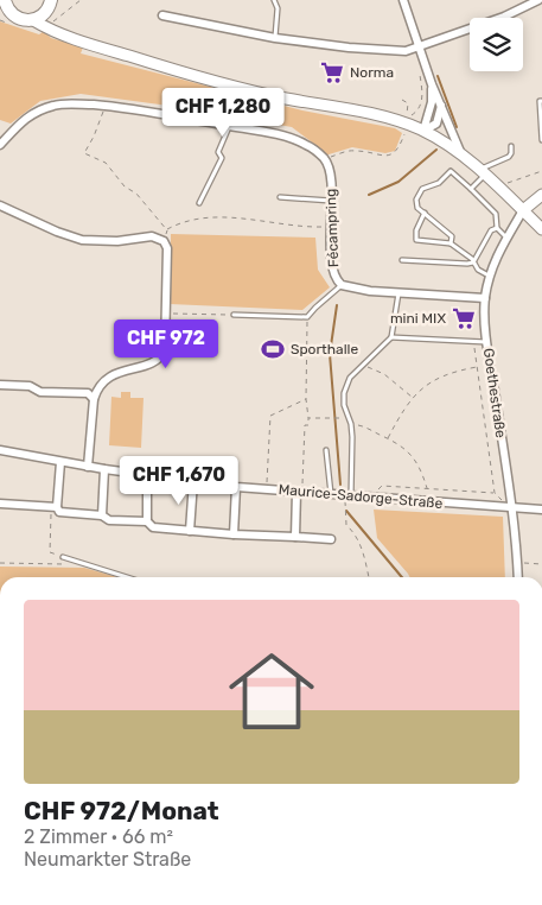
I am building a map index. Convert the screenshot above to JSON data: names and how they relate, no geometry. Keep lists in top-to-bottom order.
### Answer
{
  "streets": {
    "street": ["Fécampring", "Goethestraße", "Maurice-Sadorge-Straße"]
  },
  "crossings": [
    ["Fécampring", "Goethestraße"],
    ["Goethestraße", "Maurice-Sadorge-Straße"]
  ],
  "places": {
    "supermarket": ["Norma", "mini MIX"],
    "sports": ["Sporthalle"]
  },
  "page": {
    "price": ["CHF 1,280", "CHF 972", "CHF 1,670"],
    "list": [
      {
        "name": "CHF 972/Monat",
        "note": "2 Zimmer · 66 m² · Neumarkter Straße"
      }
    ]
  }
}
